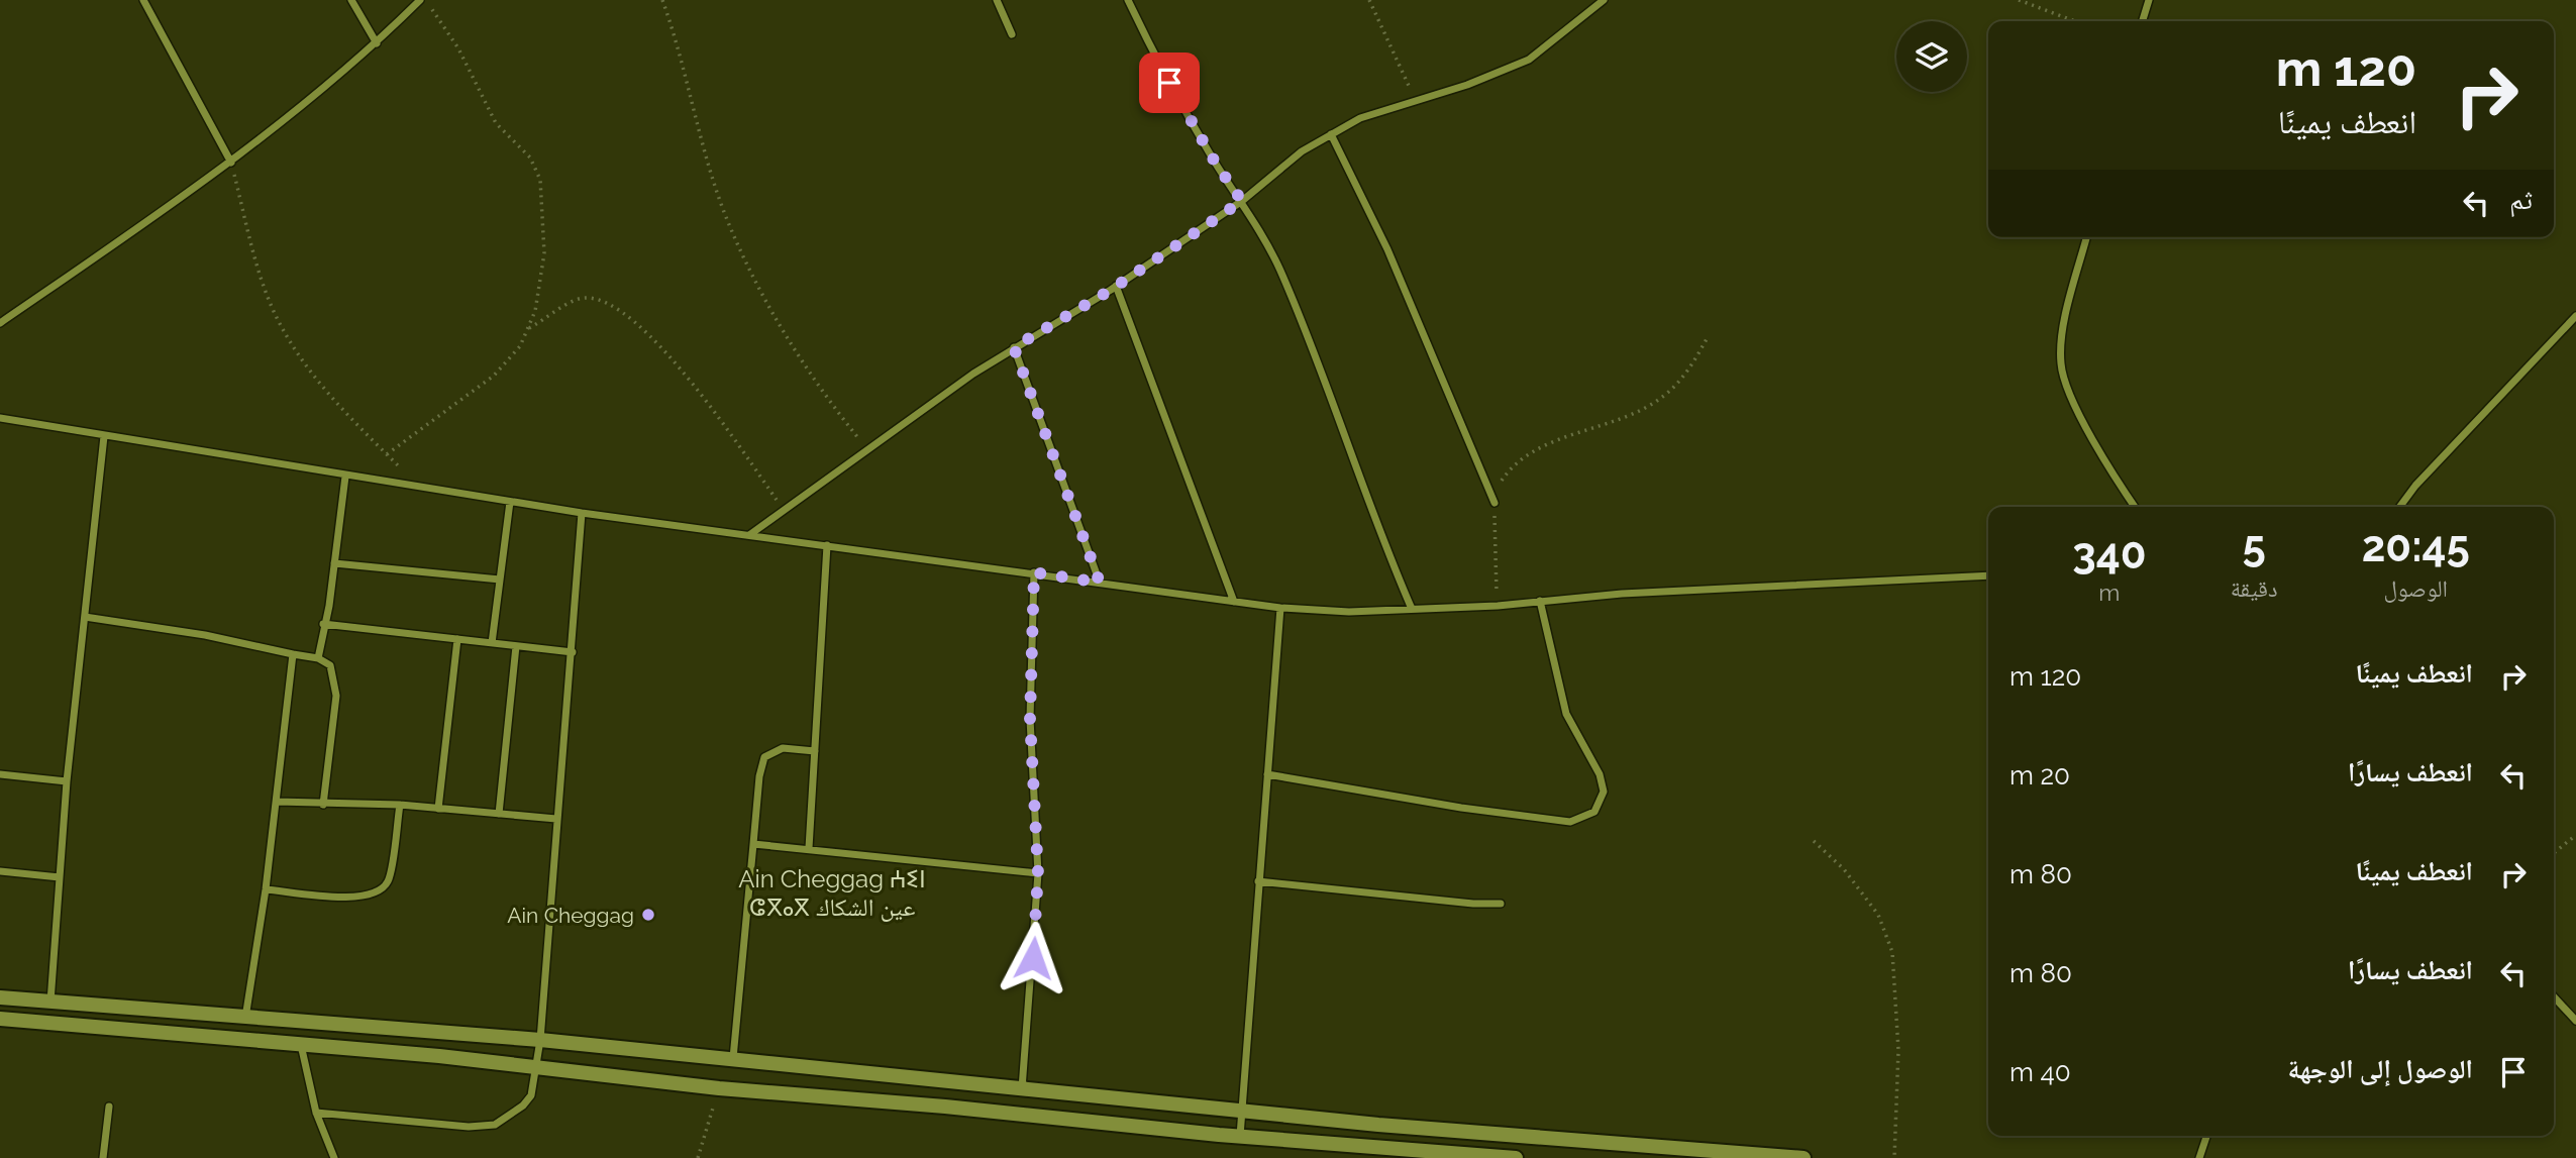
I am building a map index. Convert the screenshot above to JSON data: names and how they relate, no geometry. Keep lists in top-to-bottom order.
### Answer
{
  "districts": ["Ain Cheggag ⵄⵉⵏ ⵛⴳⴰⴳ عين الشكاك"],
  "places": ["Ain Cheggag"],
  "page": {
    "turn": ["120 m", "انعطف يمينًا"],
    "then": "ثم",
    "eta": [
      "20:45",
      "الوصول",
      "5",
      "دقيقة",
      "340",
      "m"
    ],
    "list": [
      {
        "name": "انعطف يمينًا",
        "value": "120 m"
      },
      {
        "name": "انعطف يسارًا",
        "value": "20 m"
      },
      {
        "name": "انعطف يمينًا",
        "value": "80 m"
      },
      {
        "name": "انعطف يسارًا",
        "value": "80 m"
      },
      {
        "name": "الوصول إلى الوجهة",
        "value": "40 m"
      }
    ]
  }
}
